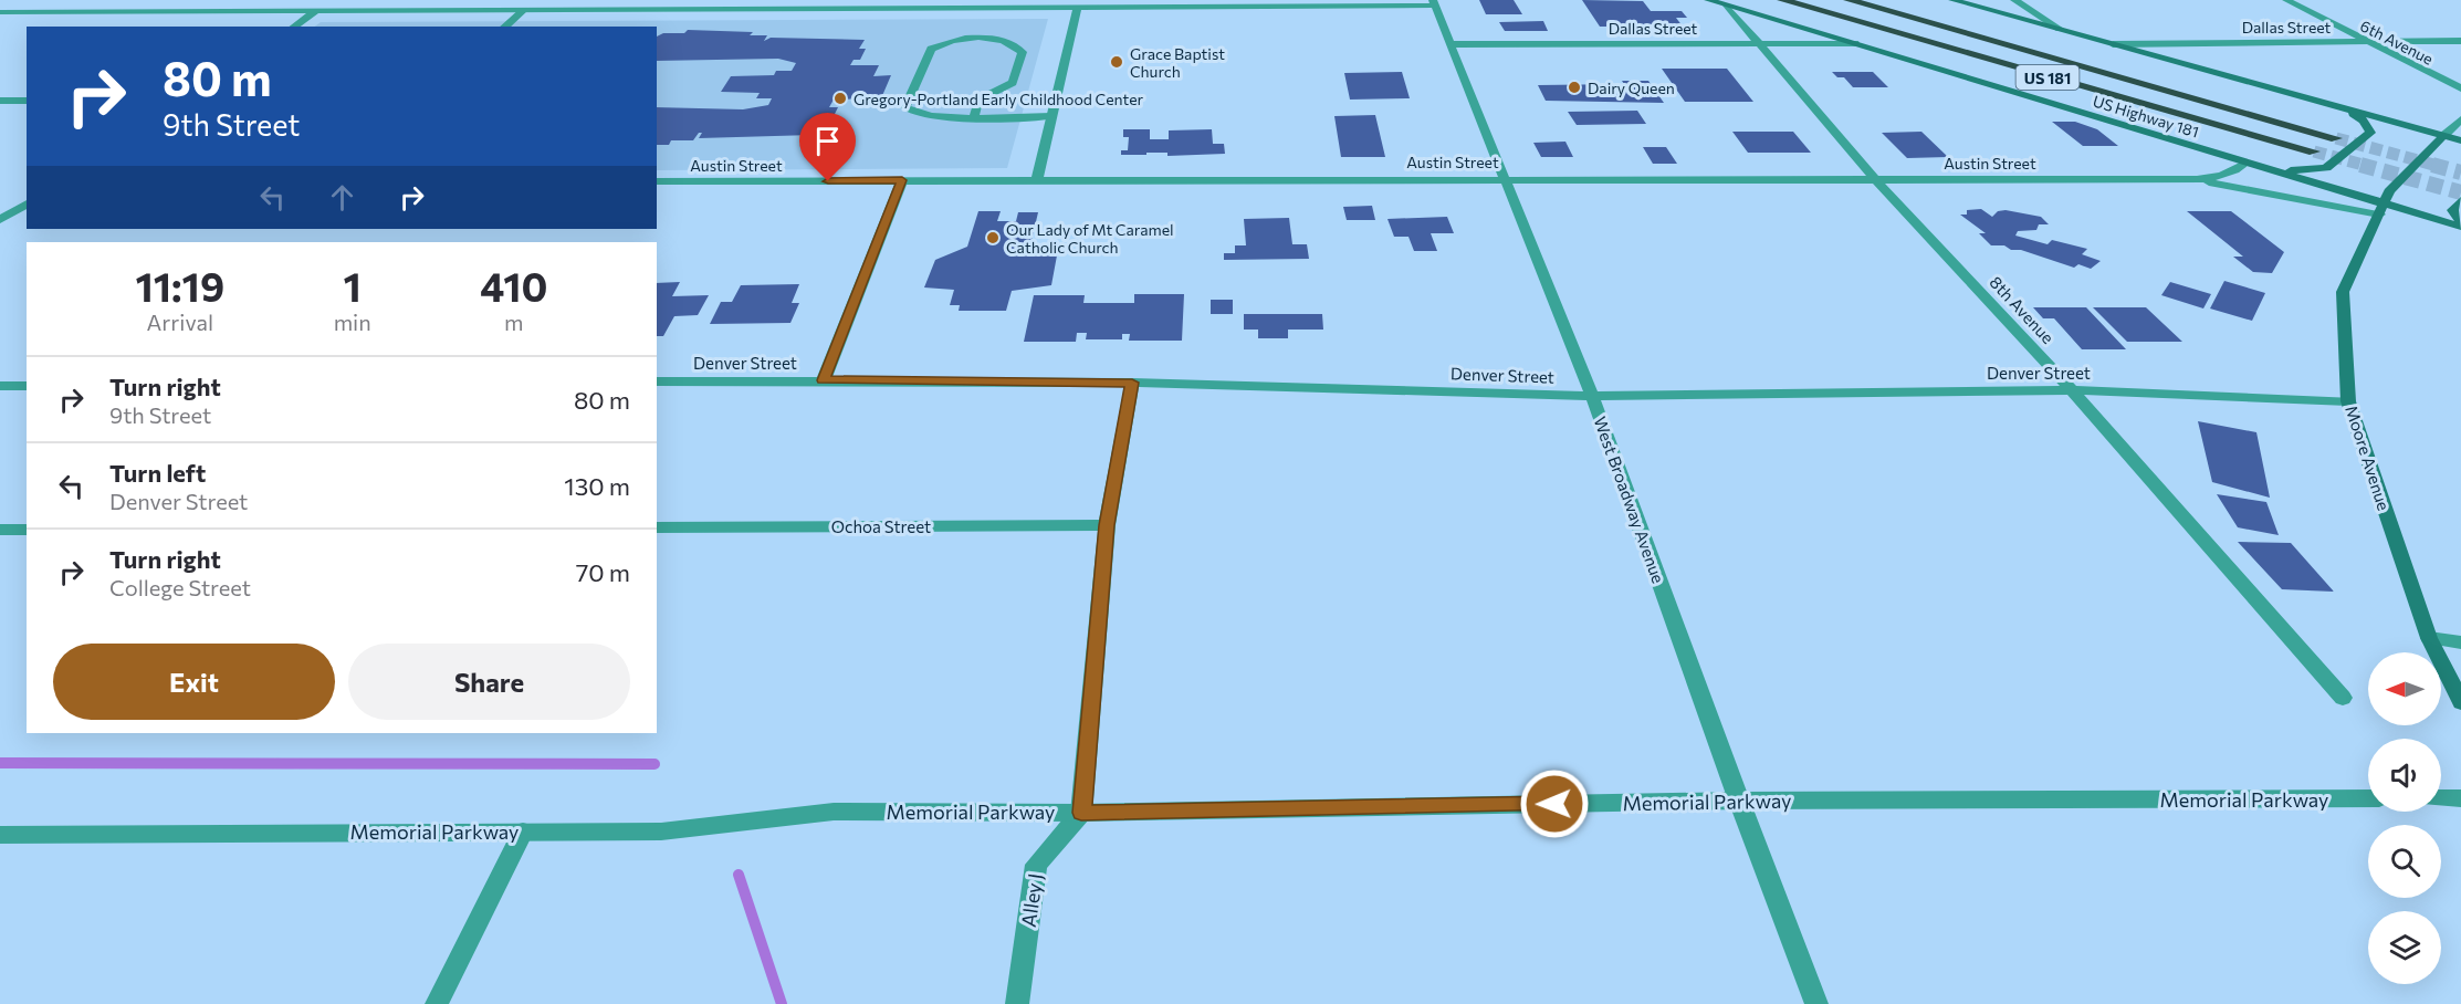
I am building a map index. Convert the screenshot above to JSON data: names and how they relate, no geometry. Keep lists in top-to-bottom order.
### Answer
{
  "streets": {
    "highway": ["US 181"],
    "main road": ["US Highway 181", "Moore Avenue"],
    "street": [
      "Dallas Street",
      "6th Avenue",
      "Austin Street",
      "8th Avenue",
      "Denver Street",
      "West Broadway Avenue",
      "Ochoa Street",
      "Memorial Parkway",
      "Alley J"
    ]
  },
  "crossings": [
    ["Dallas Street", "6th Avenue"],
    ["Dallas Street", "US Highway 181"],
    ["Dallas Street", "8th Avenue"],
    ["Dallas Street", "West Broadway Avenue"],
    ["US Highway 181", "Austin Street"],
    ["US Highway 181", "8th Avenue"],
    ["US Highway 181", "Moore Avenue"],
    ["Austin Street", "8th Avenue"],
    ["Austin Street", "West Broadway Avenue"],
    ["8th Avenue", "Denver Street"],
    ["Denver Street", "Moore Avenue"],
    ["Denver Street", "West Broadway Avenue"],
    ["West Broadway Avenue", "Memorial Parkway"],
    ["Memorial Parkway", "Alley J"]
  ],
  "places": [
    "Grace Baptist Church",
    "Dairy Queen",
    "Gregory-Portland Early Childhood Center",
    "Our Lady of Mt Caramel Catholic Church"
  ],
  "north": "left",
  "page": {
    "turn": ["80 m", "9th Street"],
    "eta": [
      "11:19",
      "Arrival",
      "1",
      "min",
      "410",
      "m"
    ],
    "list": [
      {
        "name": "Turn right",
        "note": "9th Street",
        "value": "80 m"
      },
      {
        "name": "Turn left",
        "note": "Denver Street",
        "value": "130 m"
      },
      {
        "name": "Turn right",
        "note": "College Street",
        "value": "70 m"
      }
    ],
    "buttons": ["Exit", "Share"]
  }
}
